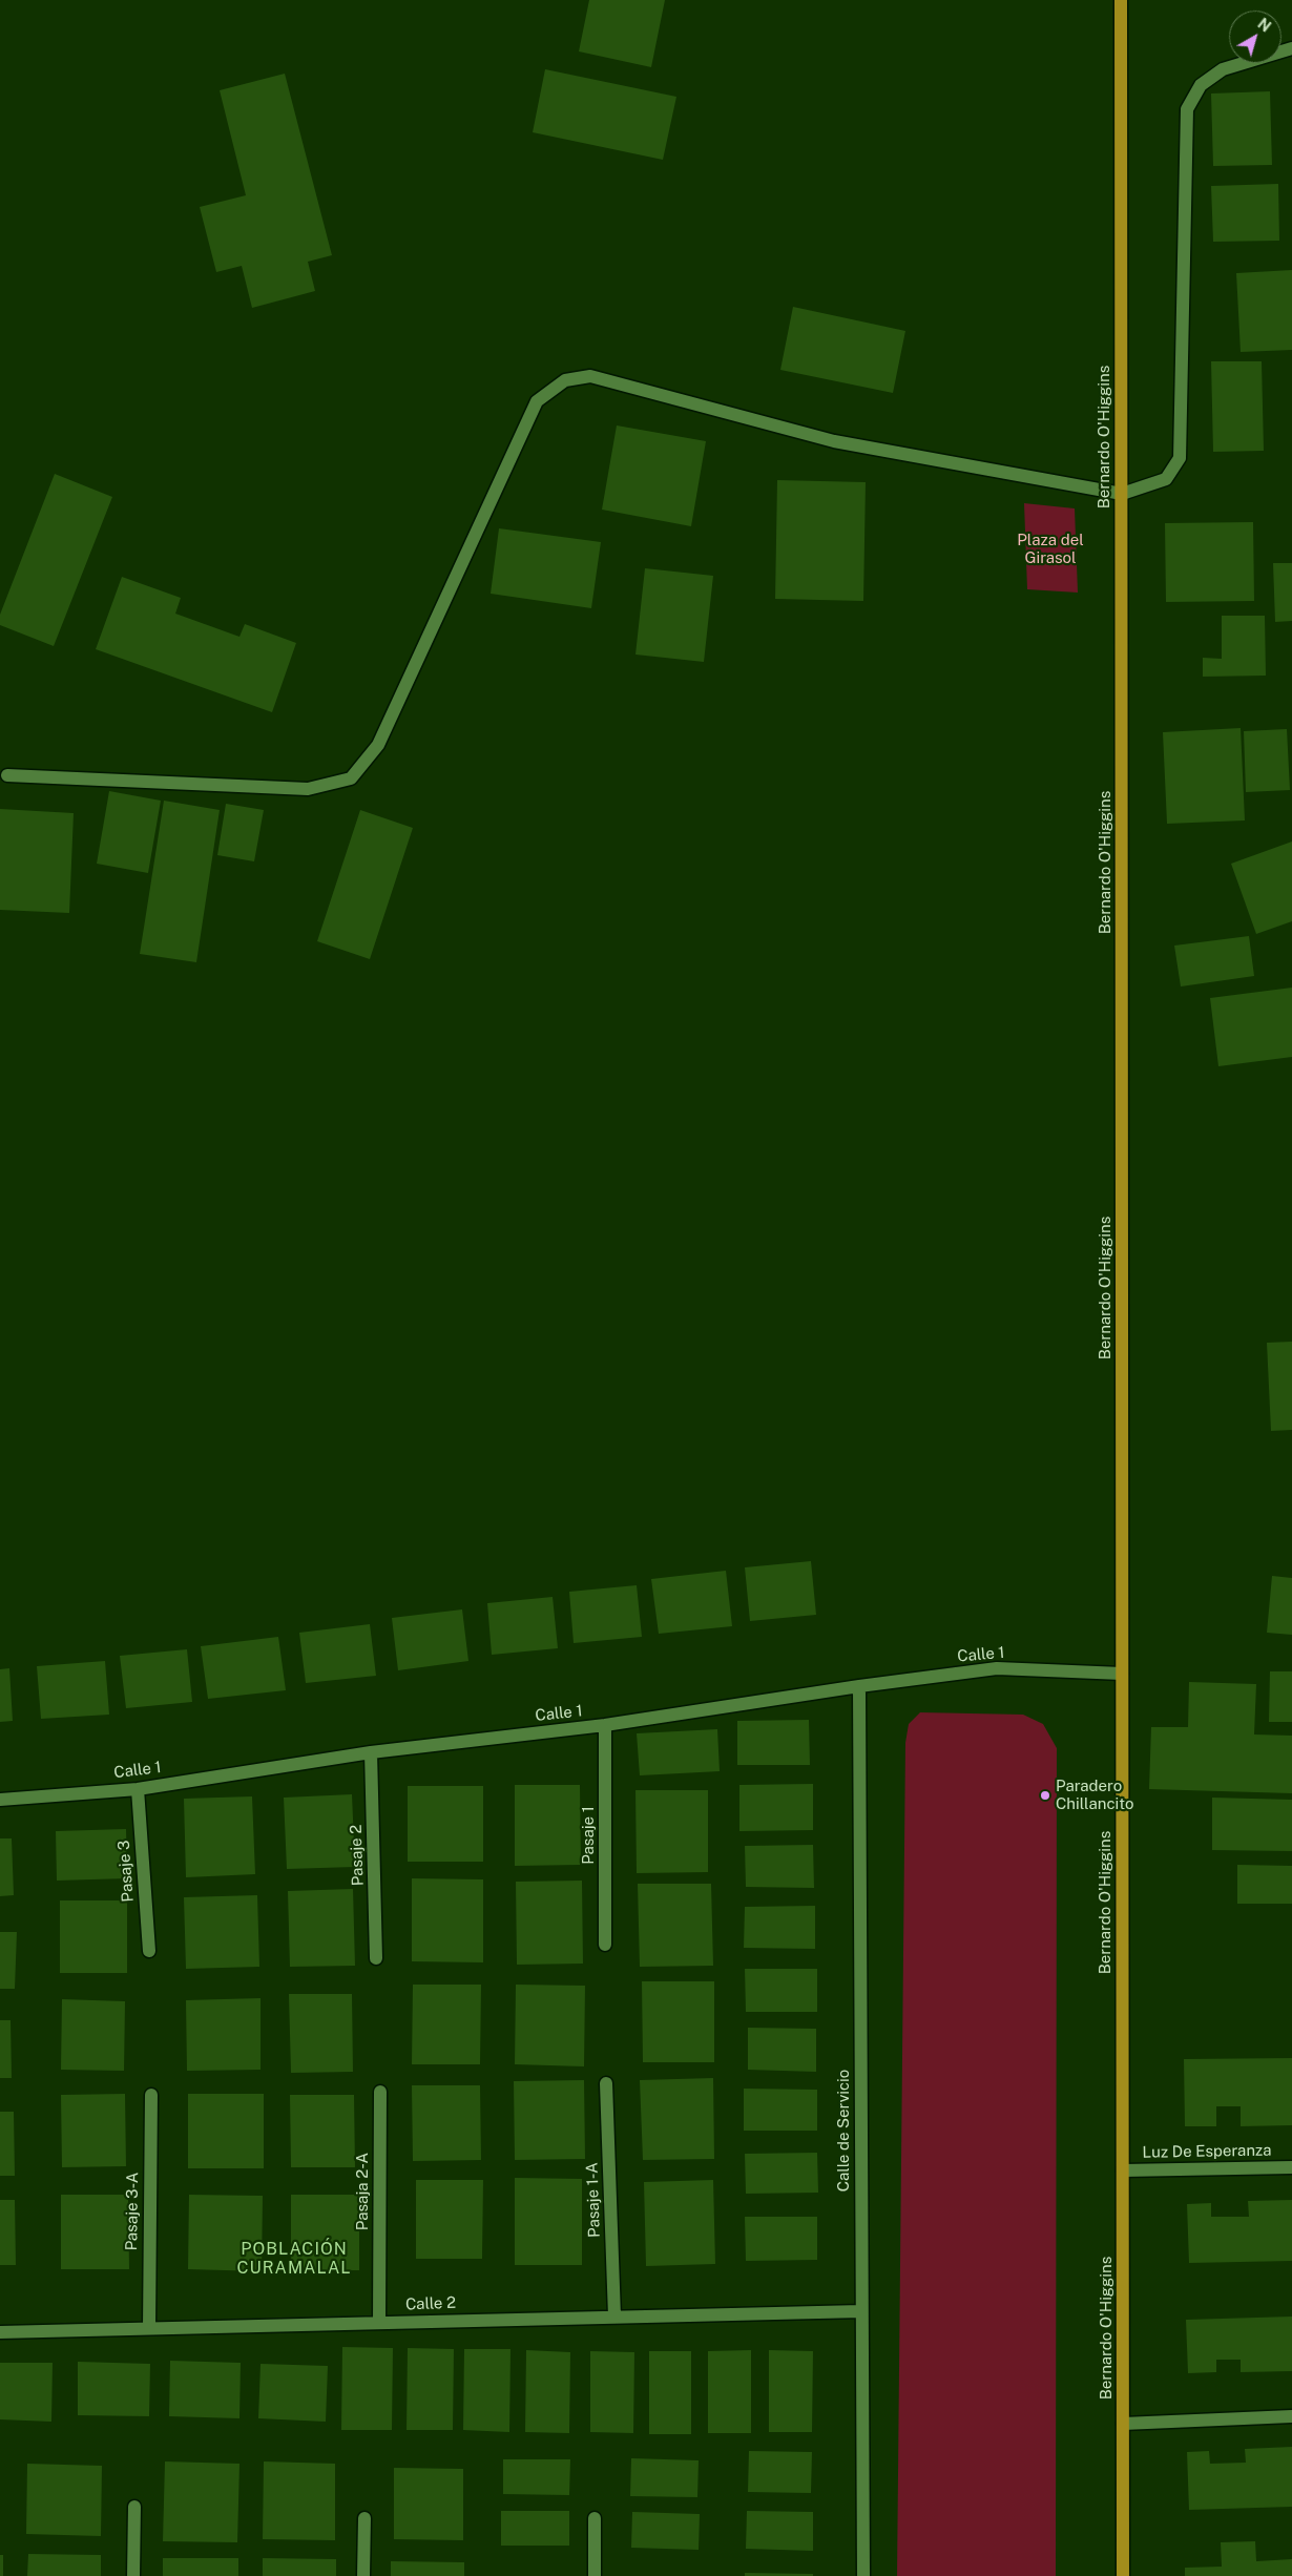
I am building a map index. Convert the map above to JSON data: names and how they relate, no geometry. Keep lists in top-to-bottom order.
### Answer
{
  "streets": {
    "main road": ["Bernardo O'Higgins"],
    "street": [
      "Calle 1",
      "Pasaje 1",
      "Pasaje 2",
      "Pasaje 3",
      "Calle de Servicio",
      "Luz De Esperanza",
      "Pasaja 2-A",
      "Pasaje 1-A",
      "Pasaje 3-A",
      "Calle 2"
    ]
  },
  "crossings": [
    ["Bernardo O'Higgins", "Calle 1"],
    ["Bernardo O'Higgins", "Luz De Esperanza"],
    ["Calle 1", "Pasaje 1"],
    ["Calle 1", "Pasaje 2"],
    ["Calle 1", "Pasaje 3"],
    ["Calle 1", "Calle de Servicio"],
    ["Calle de Servicio", "Calle 2"],
    ["Pasaja 2-A", "Calle 2"],
    ["Pasaje 1-A", "Calle 2"],
    ["Pasaje 3-A", "Calle 2"]
  ],
  "districts": ["POBLACIÓN CURAMALAL"],
  "parks": ["Plaza del Girasol"],
  "places": ["Paradero Chillancito"],
  "north": "top right"
}
